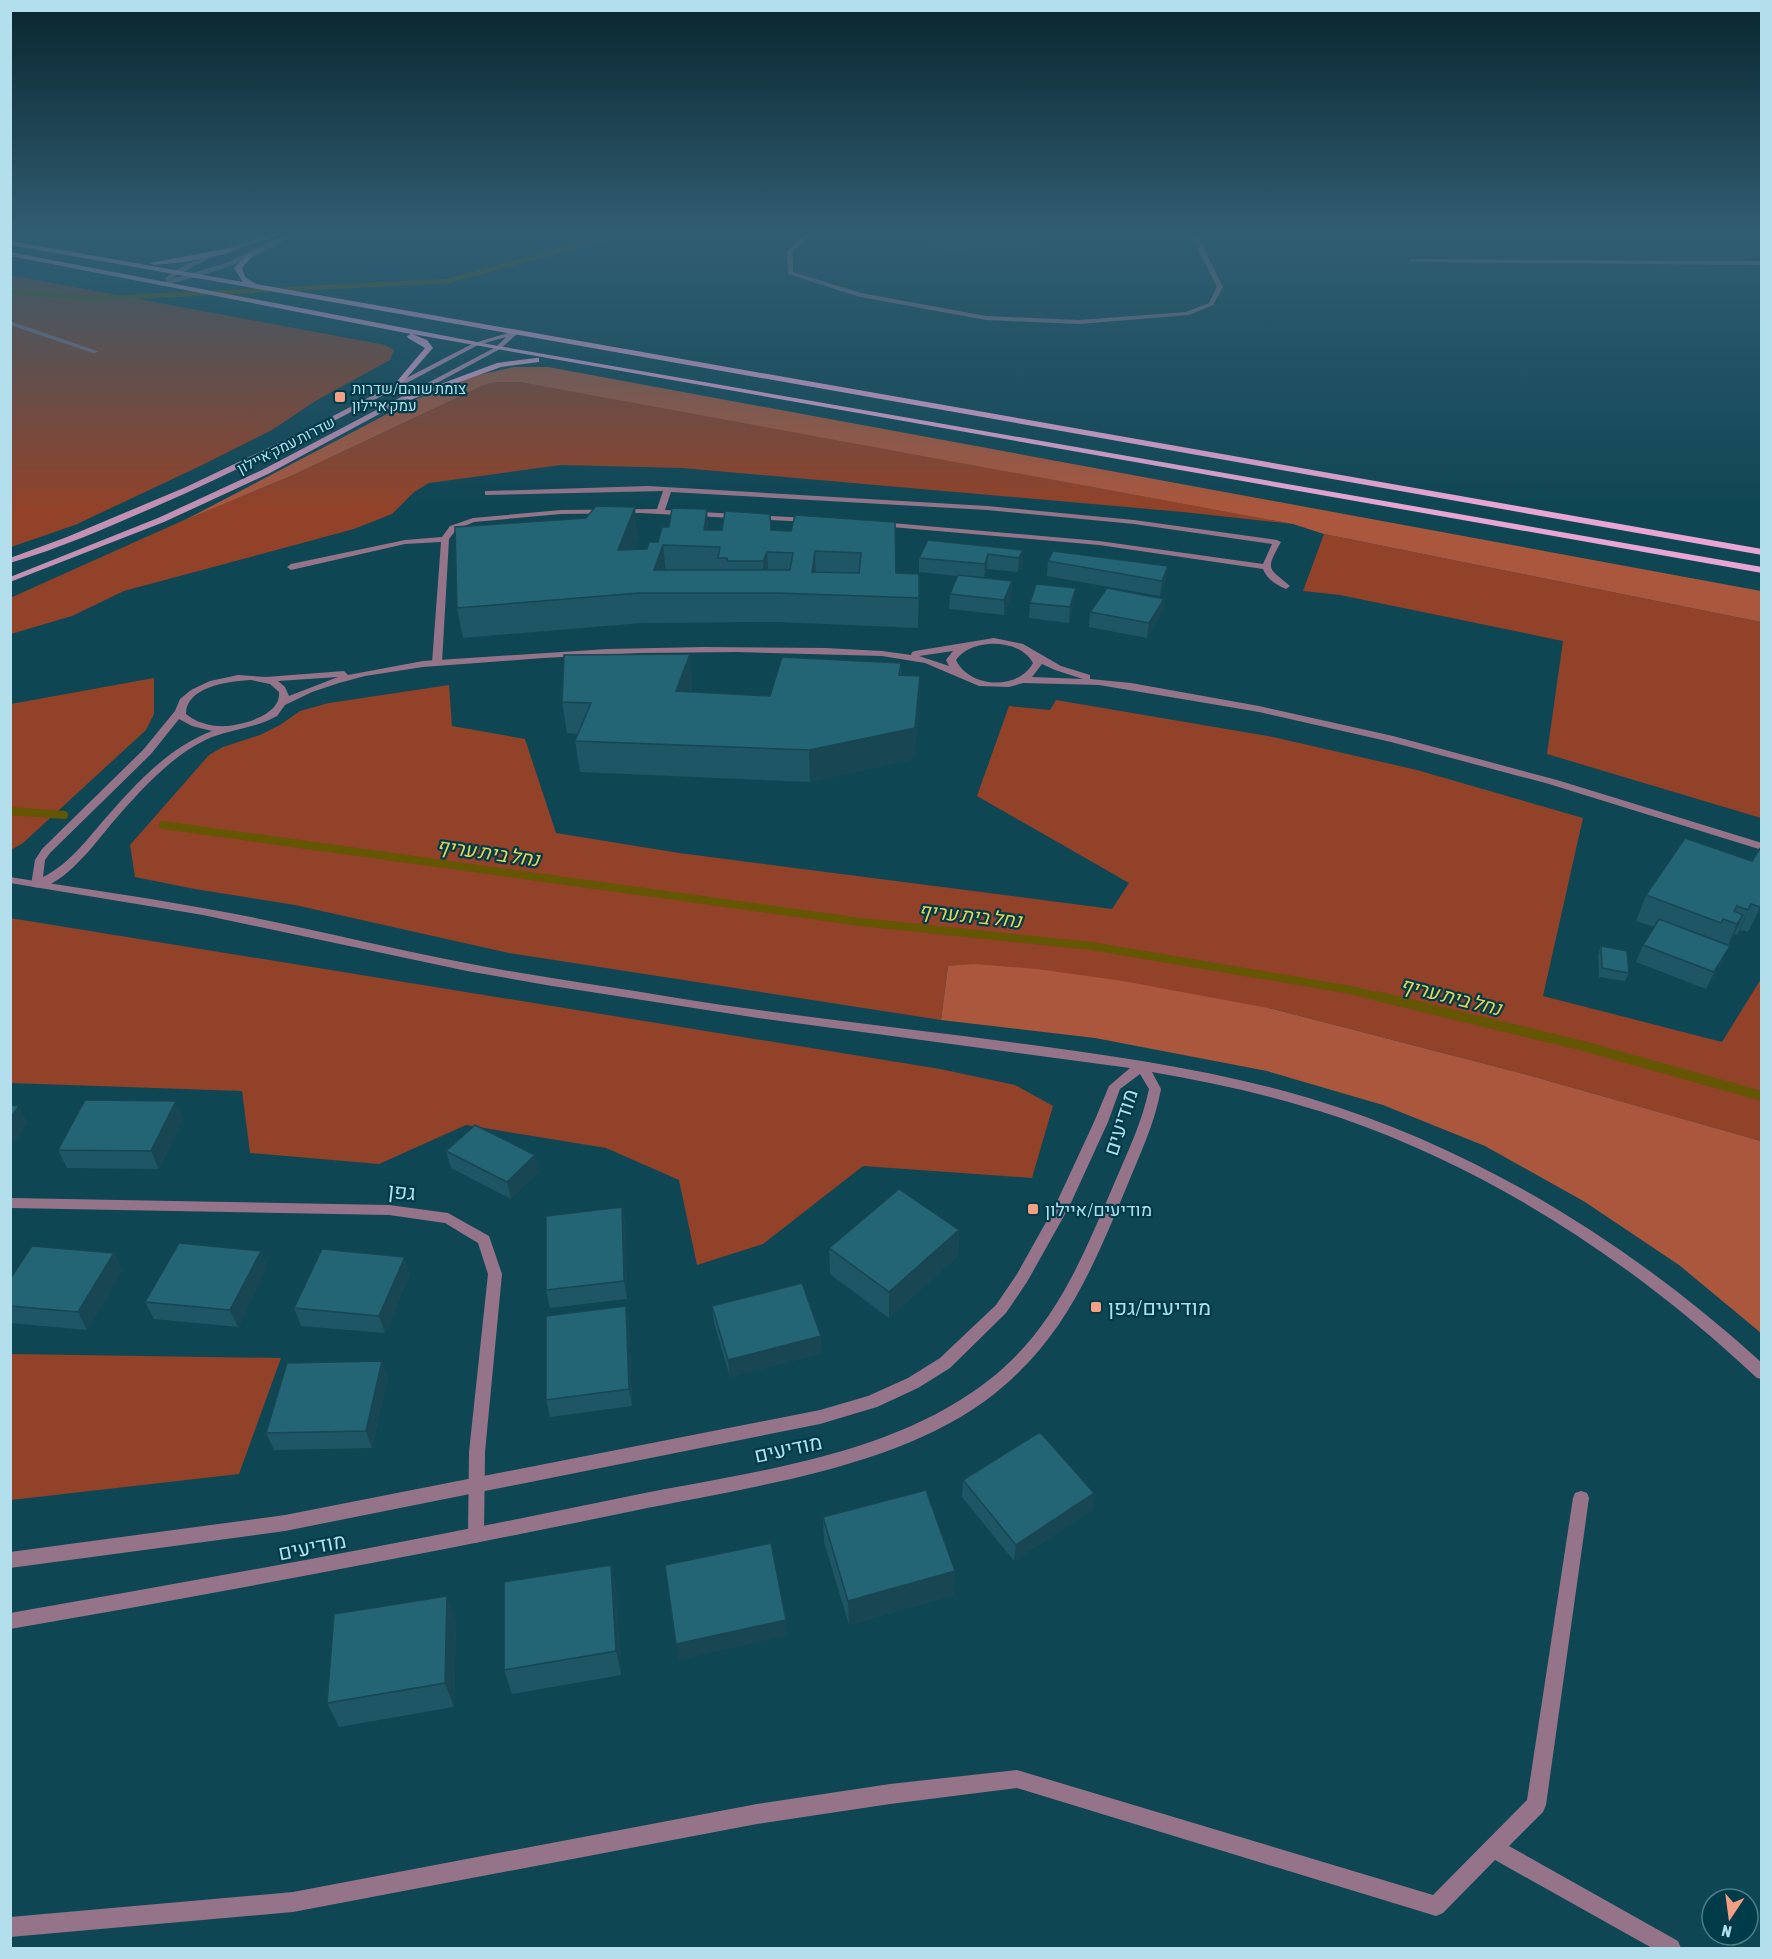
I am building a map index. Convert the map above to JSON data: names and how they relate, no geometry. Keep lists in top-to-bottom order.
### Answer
{
  "streets": {
    "main road": ["שדרות עמק איילון"],
    "street": ["מודיעים", "גפן"]
  },
  "crossings": [
    ["מודיעים", "גפן"]
  ],
  "water": ["נחל בית עריף"],
  "places": {
    "transit": ["צומת שוהם/שדרות עמק איילון", "מודיעים/איילון", "מודיעים/גפן"]
  },
  "north": "bottom"
}
